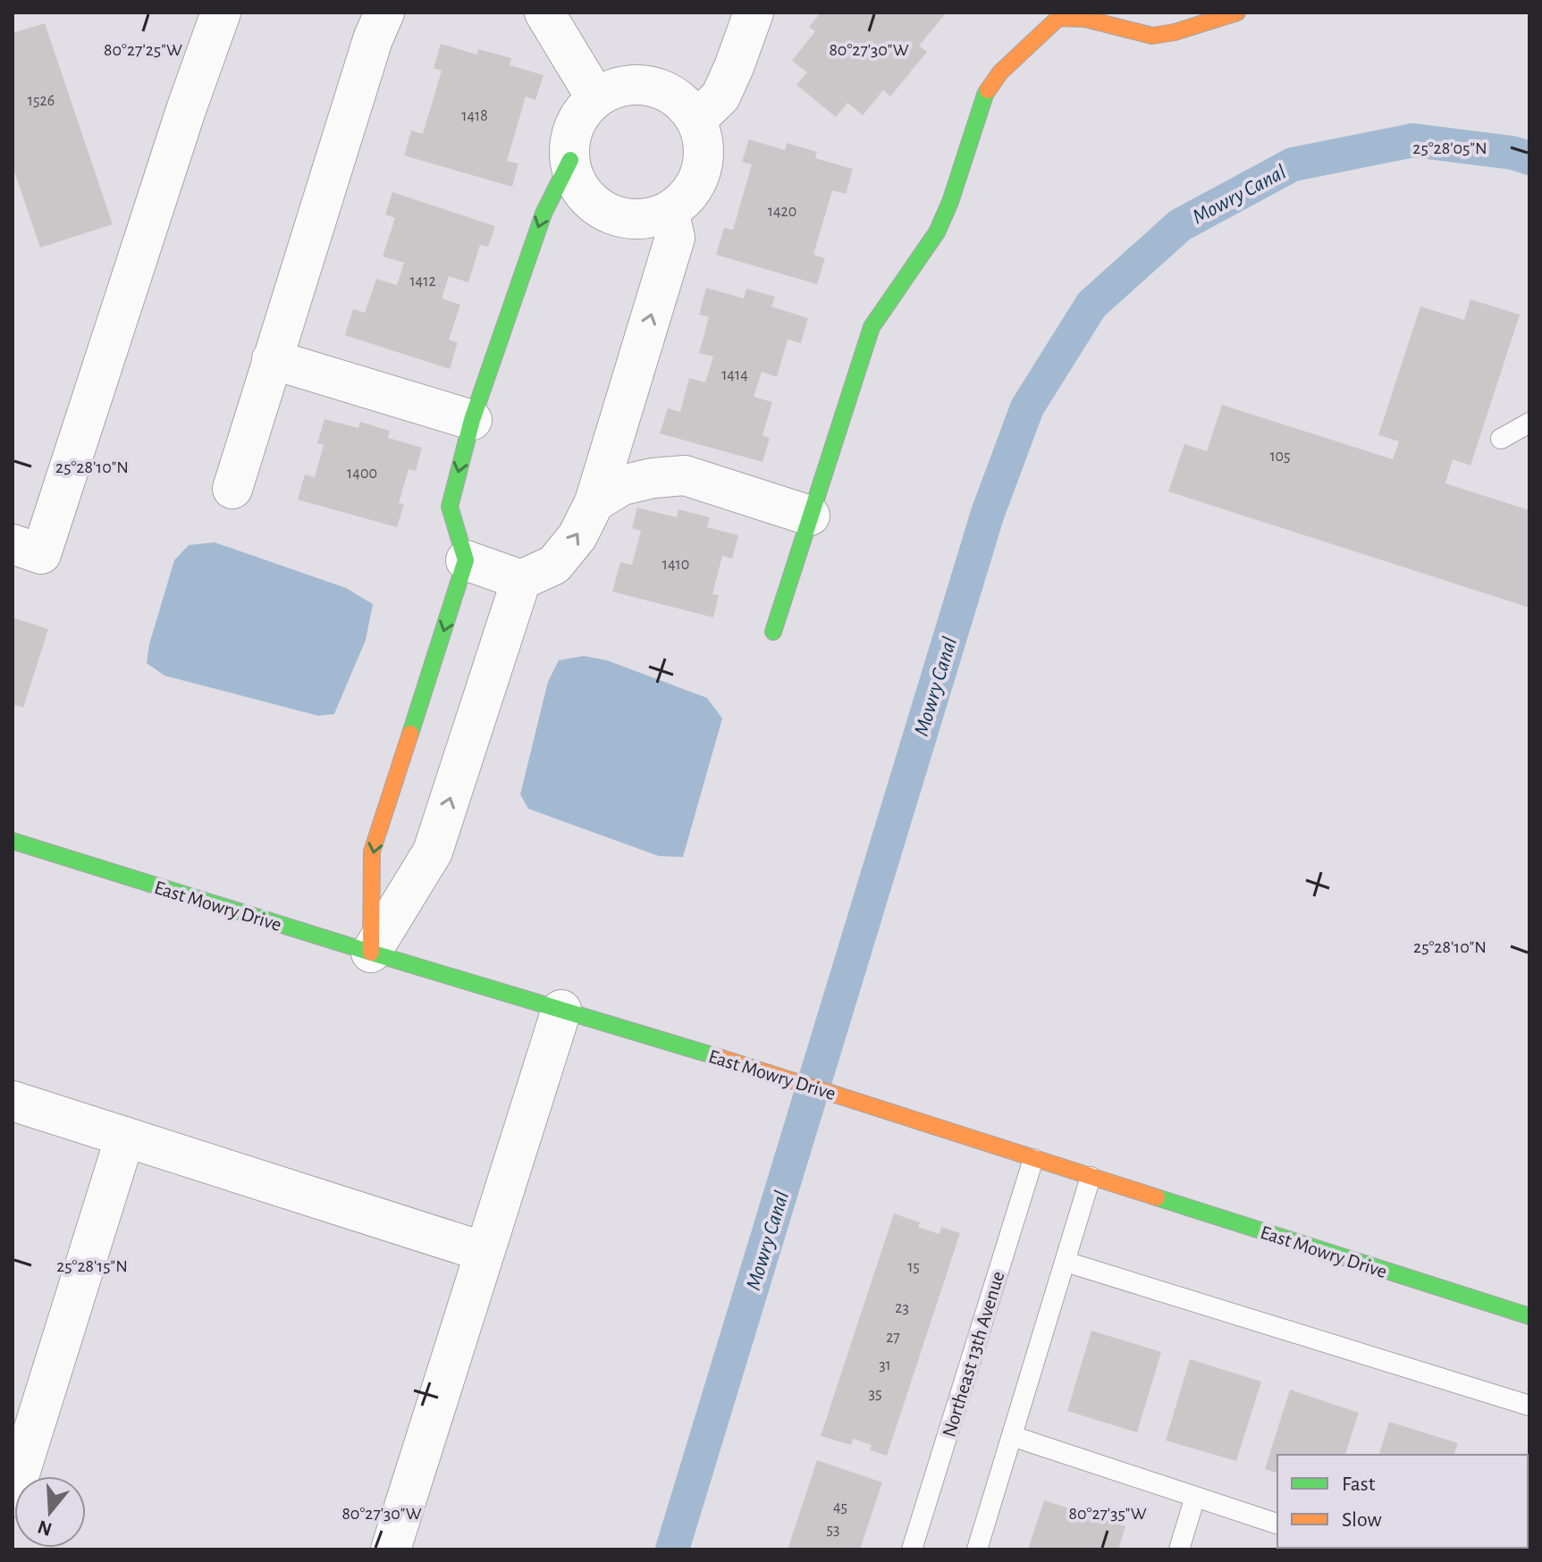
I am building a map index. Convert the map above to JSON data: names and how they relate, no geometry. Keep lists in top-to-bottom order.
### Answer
{
  "streets": {
    "street": ["East Mowry Drive"],
    "lane": ["Northeast 13th Avenue"]
  },
  "crossings": [
    ["East Mowry Drive", "Northeast 13th Avenue"]
  ],
  "water": ["Mowry Canal"],
  "house_numbers": [
    "1526",
    "1418",
    "1420",
    "1412",
    "1414",
    "105",
    "1400",
    "1410",
    "15",
    "23",
    "27",
    "31",
    "35",
    "45",
    "53"
  ],
  "legend": ["Fast", "Slow"],
  "north": "bottom",
  "coordinates": [
    "80°27'25\"W",
    "80°27'30\"W",
    "25°28'05\"N",
    "25°28'10\"N",
    "25°28'15\"N",
    "80°27'35\"W"
  ]
}
